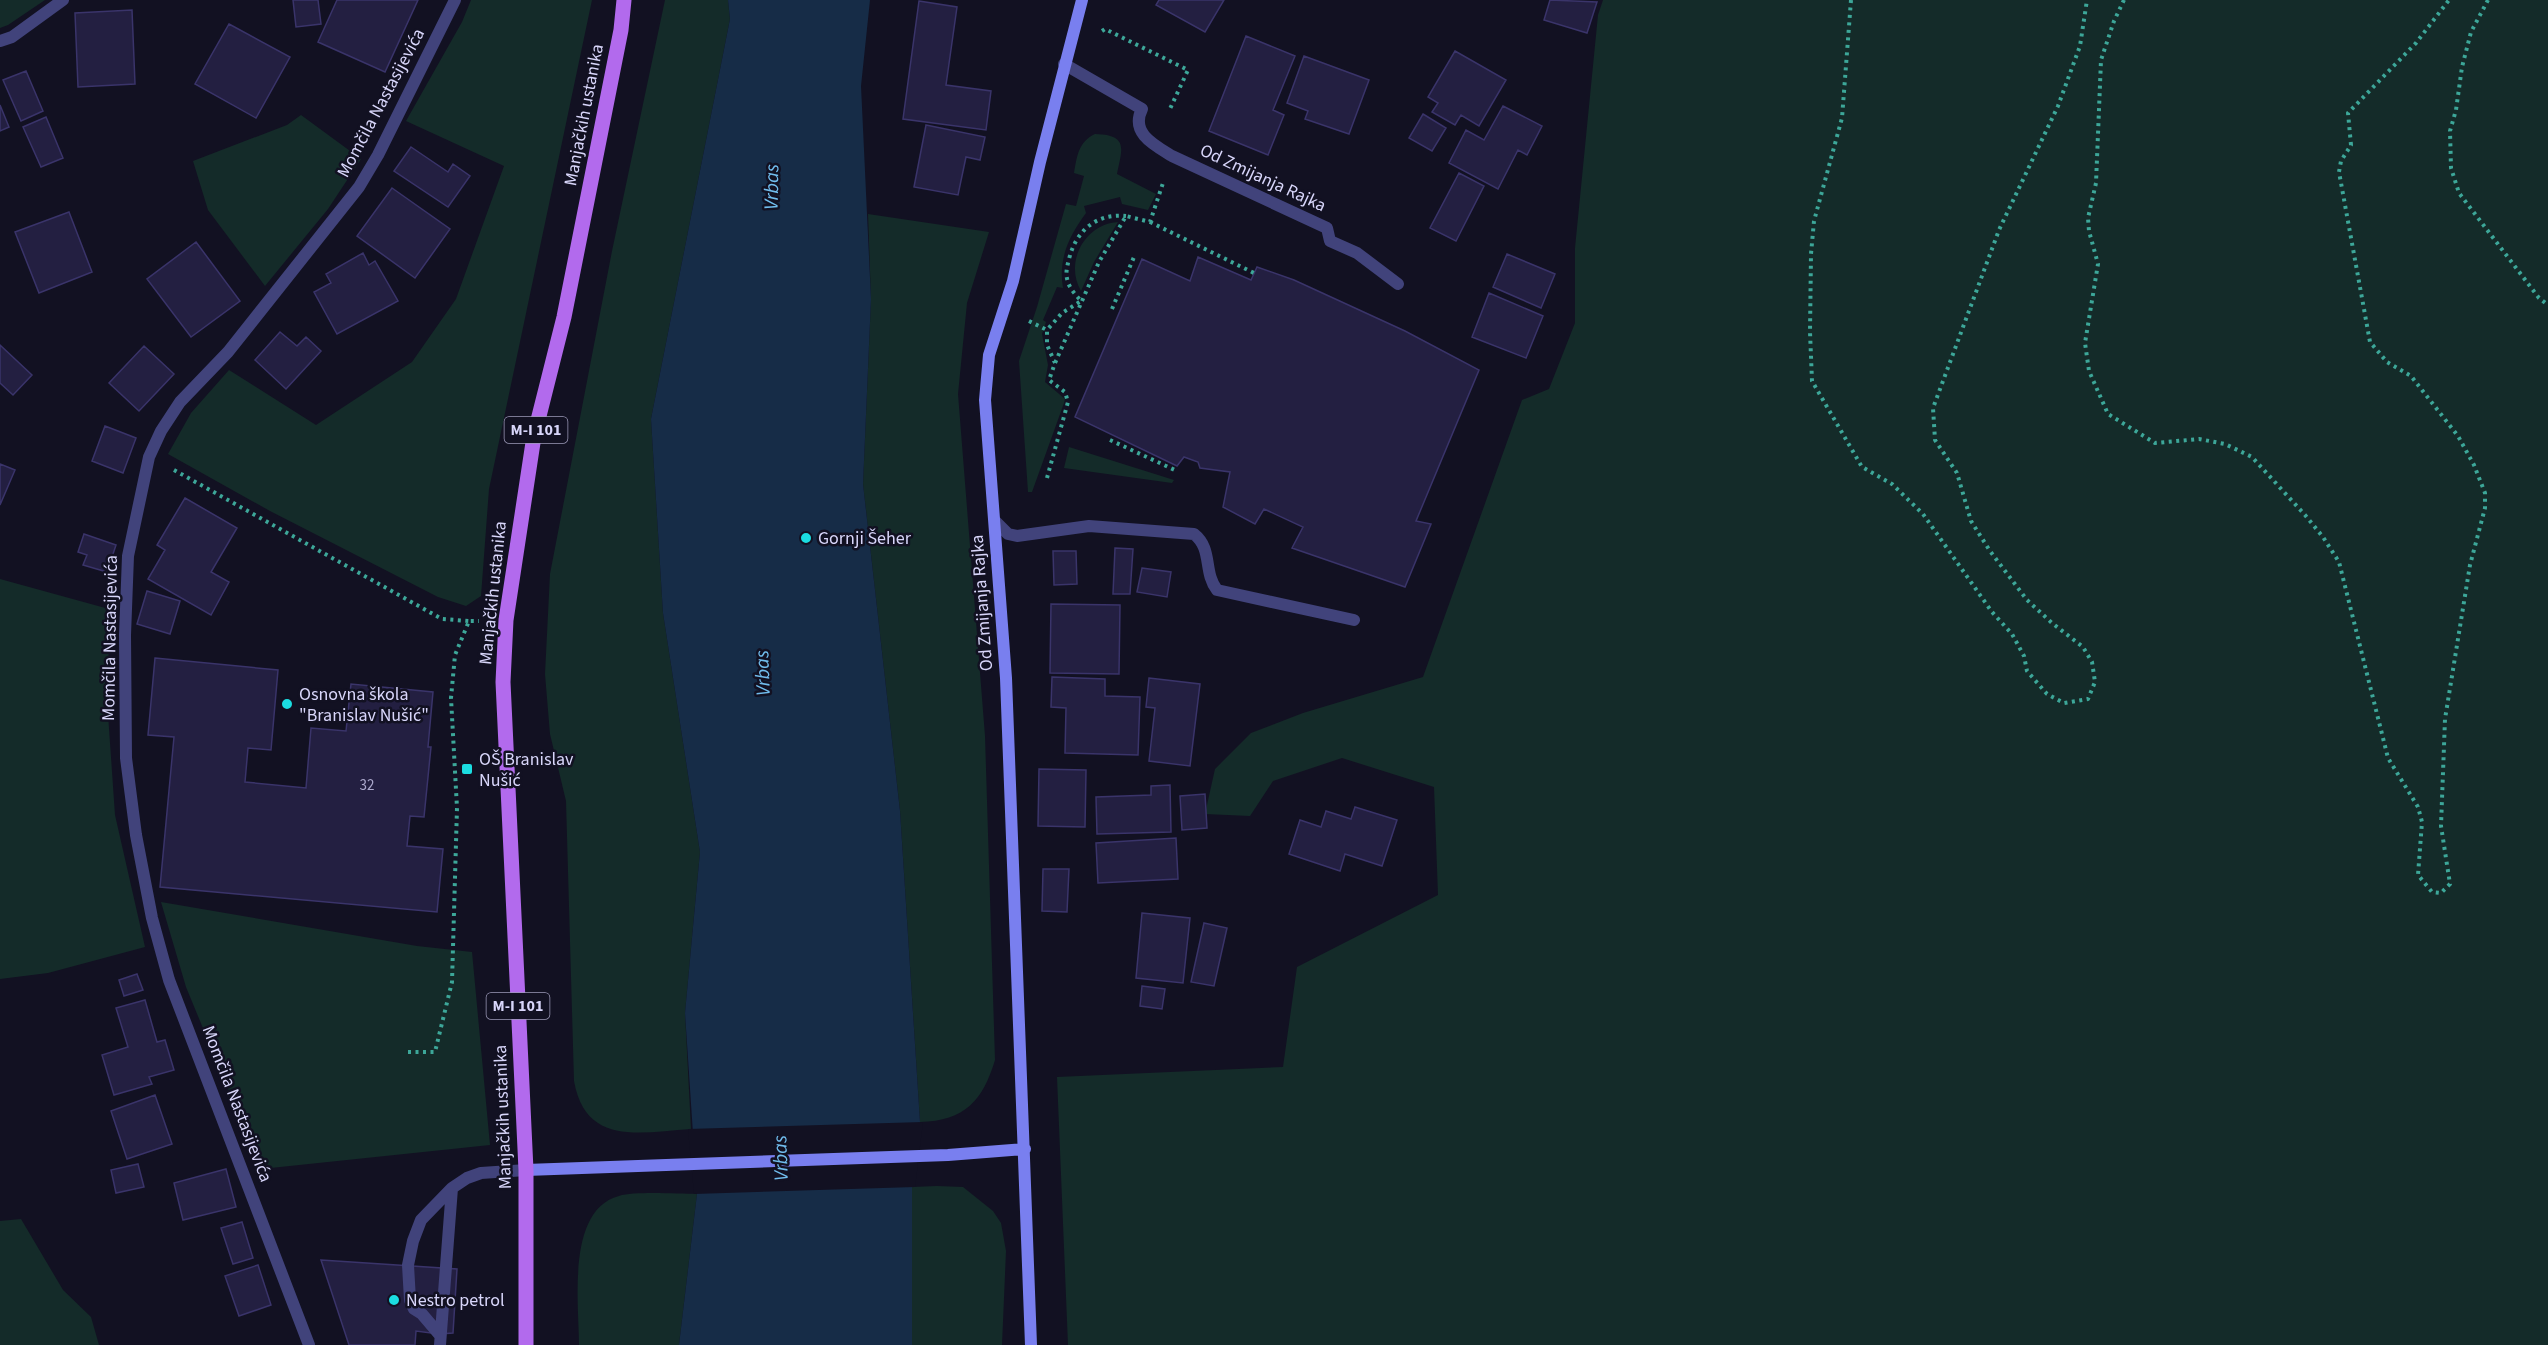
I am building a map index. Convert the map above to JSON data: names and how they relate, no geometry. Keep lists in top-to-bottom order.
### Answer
{
  "streets": {
    "main road": ["Manjačkih ustanika", "M-I 101"],
    "street": ["Momčila Nastasijevića", "Od Zmijanja Rajka"]
  },
  "water": ["Vrbas"],
  "places": {
    "other": ["Gornji Šeher", "Osnovna škola \"Branislav Nušić\"", "Nestro petrol"],
    "transit": ["OŠ Branislav Nušić"]
  },
  "house_numbers": ["32"]
}
